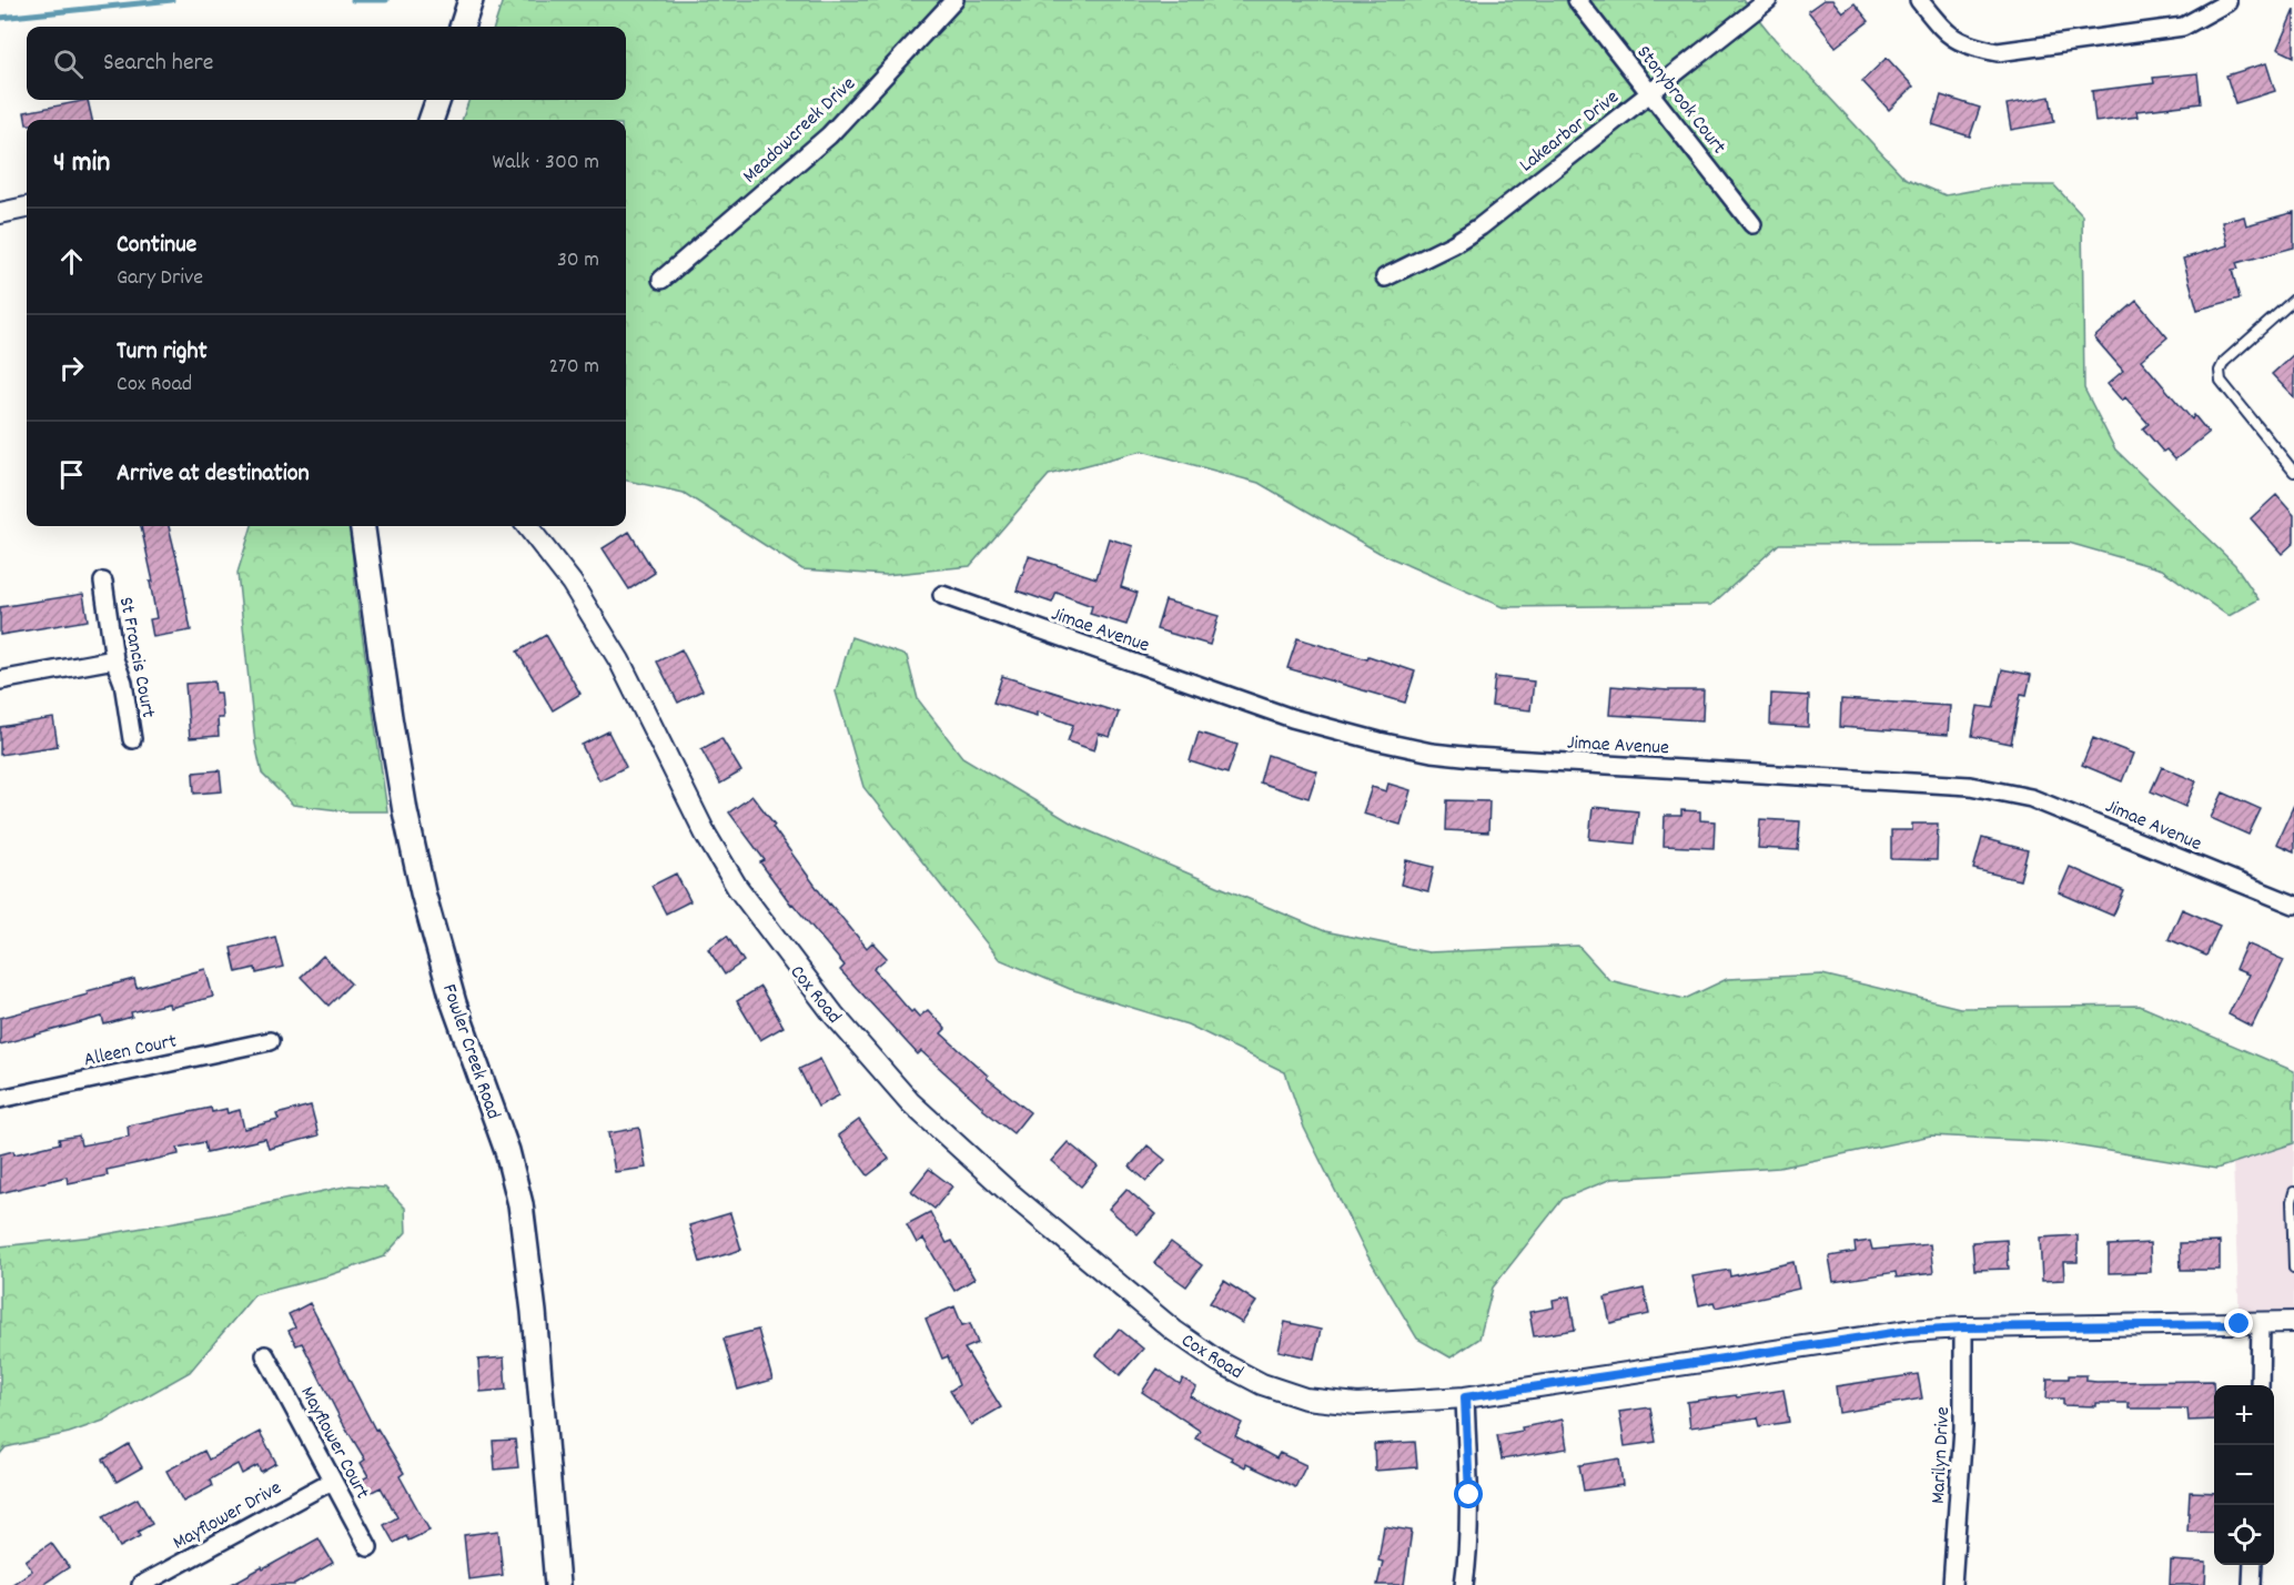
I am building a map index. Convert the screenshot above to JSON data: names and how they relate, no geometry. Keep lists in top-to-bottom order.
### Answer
{
  "streets": {
    "main road": ["Fowler Creek Road"],
    "street": [
      "Stonybrook Court",
      "Meadowcreek Drive",
      "Lakearbor Drive",
      "Jimae Avenue",
      "St Francis Court",
      "Cox Road",
      "Alleen Court",
      "Mayflower Court",
      "Marilyn Drive",
      "Mayflower Drive"
    ]
  },
  "crossings": [
    ["Stonybrook Court", "Lakearbor Drive"],
    ["Cox Road", "Marilyn Drive"],
    ["Mayflower Court", "Mayflower Drive"]
  ],
  "page": {
    "search": "Search here",
    "heading": ["4 min", "Walk · 300 m"],
    "list": [
      ["Continue", "Gary Drive", "30 m"],
      ["Turn right", "Cox Road", "270 m"],
      "Arrive at destination"
    ],
    "map_buttons": ["+", "−"]
  }
}
